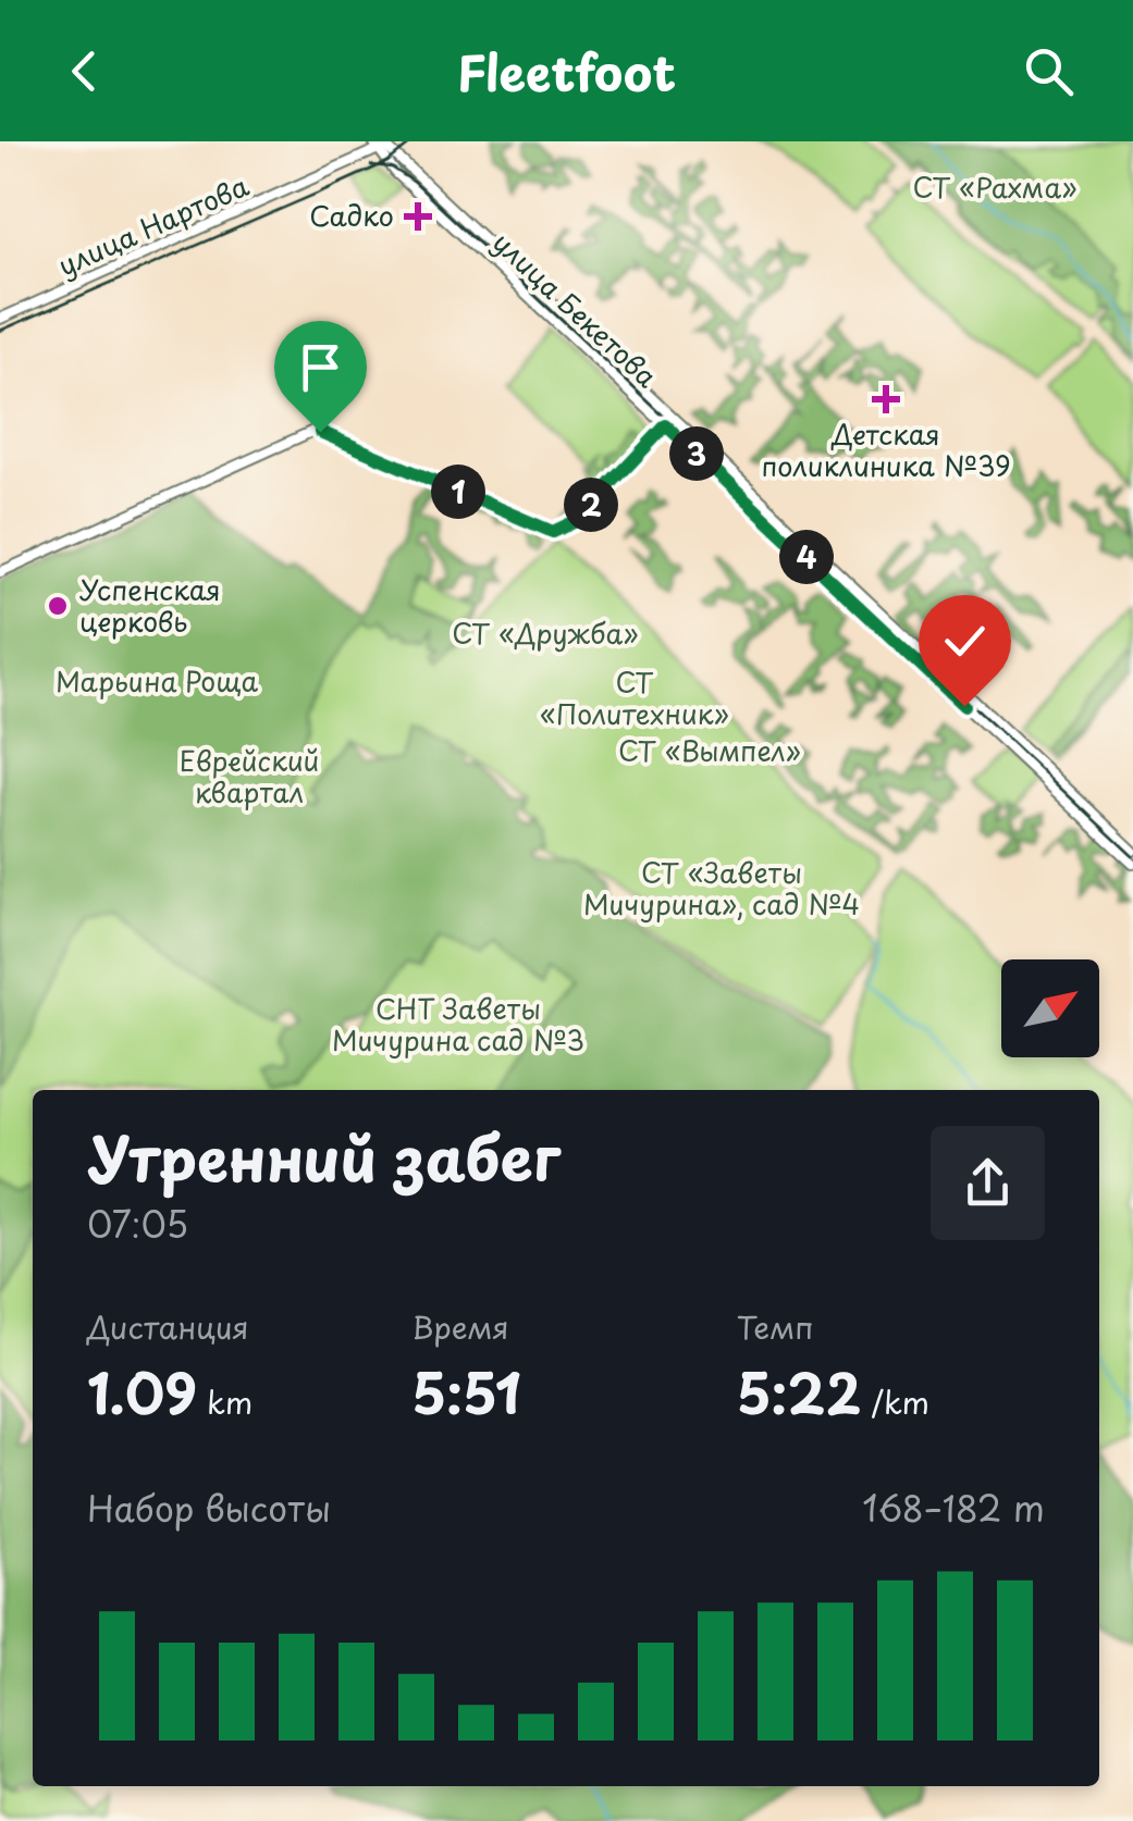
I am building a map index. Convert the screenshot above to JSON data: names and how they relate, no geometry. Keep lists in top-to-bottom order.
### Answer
{
  "streets": {
    "main road": ["улица Нартова", "улица Бекетова"]
  },
  "crossings": [
    ["улица Нартова", "улица Бекетова"]
  ],
  "parks": [
    "СТ «Рахма»",
    "СТ «Дружба»",
    "Марьина Роща",
    "СТ «Политехник»",
    "СТ «Вымпел»",
    "Еврейский квартал",
    "СТ «Заветы Мичурина», сад №4",
    "СНТ Заветы Мичурина сад №3"
  ],
  "places": {
    "health": ["Садко", "Детская поликлиника №39"],
    "other": ["Успенская церковь"]
  },
  "north": "top right",
  "page": {
    "header": "Fleetfoot",
    "pins": [
      "3",
      "1",
      "2",
      "4"
    ],
    "heading": ["Утренний забег", "07:05"],
    "stats": [
      ["Дистанция", "1.09 km"],
      ["Время", "5:51"],
      ["Темп", "5:22 /km"]
    ],
    "chart": ["Набор высоты", "168–182 m"]
  }
}
